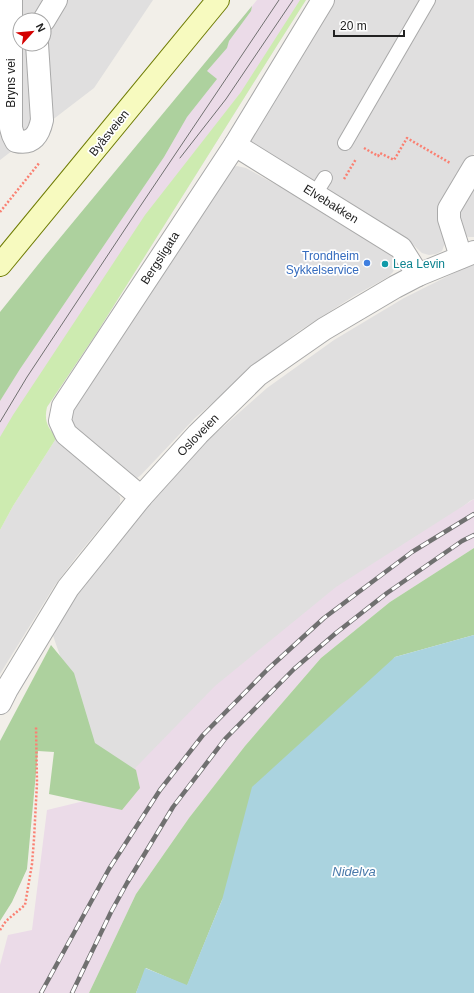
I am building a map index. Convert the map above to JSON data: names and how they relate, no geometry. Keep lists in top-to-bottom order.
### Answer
{
  "streets": {
    "main road": ["Byåsveien"],
    "street": [
      "Bryns vei",
      "Elvebakken",
      "Bergsligata",
      "Osloveien"
    ]
  },
  "crossings": [
    ["Elvebakken", "Bergsligata"],
    ["Elvebakken", "Osloveien"],
    ["Bergsligata", "Osloveien"]
  ],
  "water": ["Nidelva"],
  "places": ["Trondheim Sykkelservice", "Lea Levin"],
  "scale_bar": "20 m",
  "north": "top right"
}
